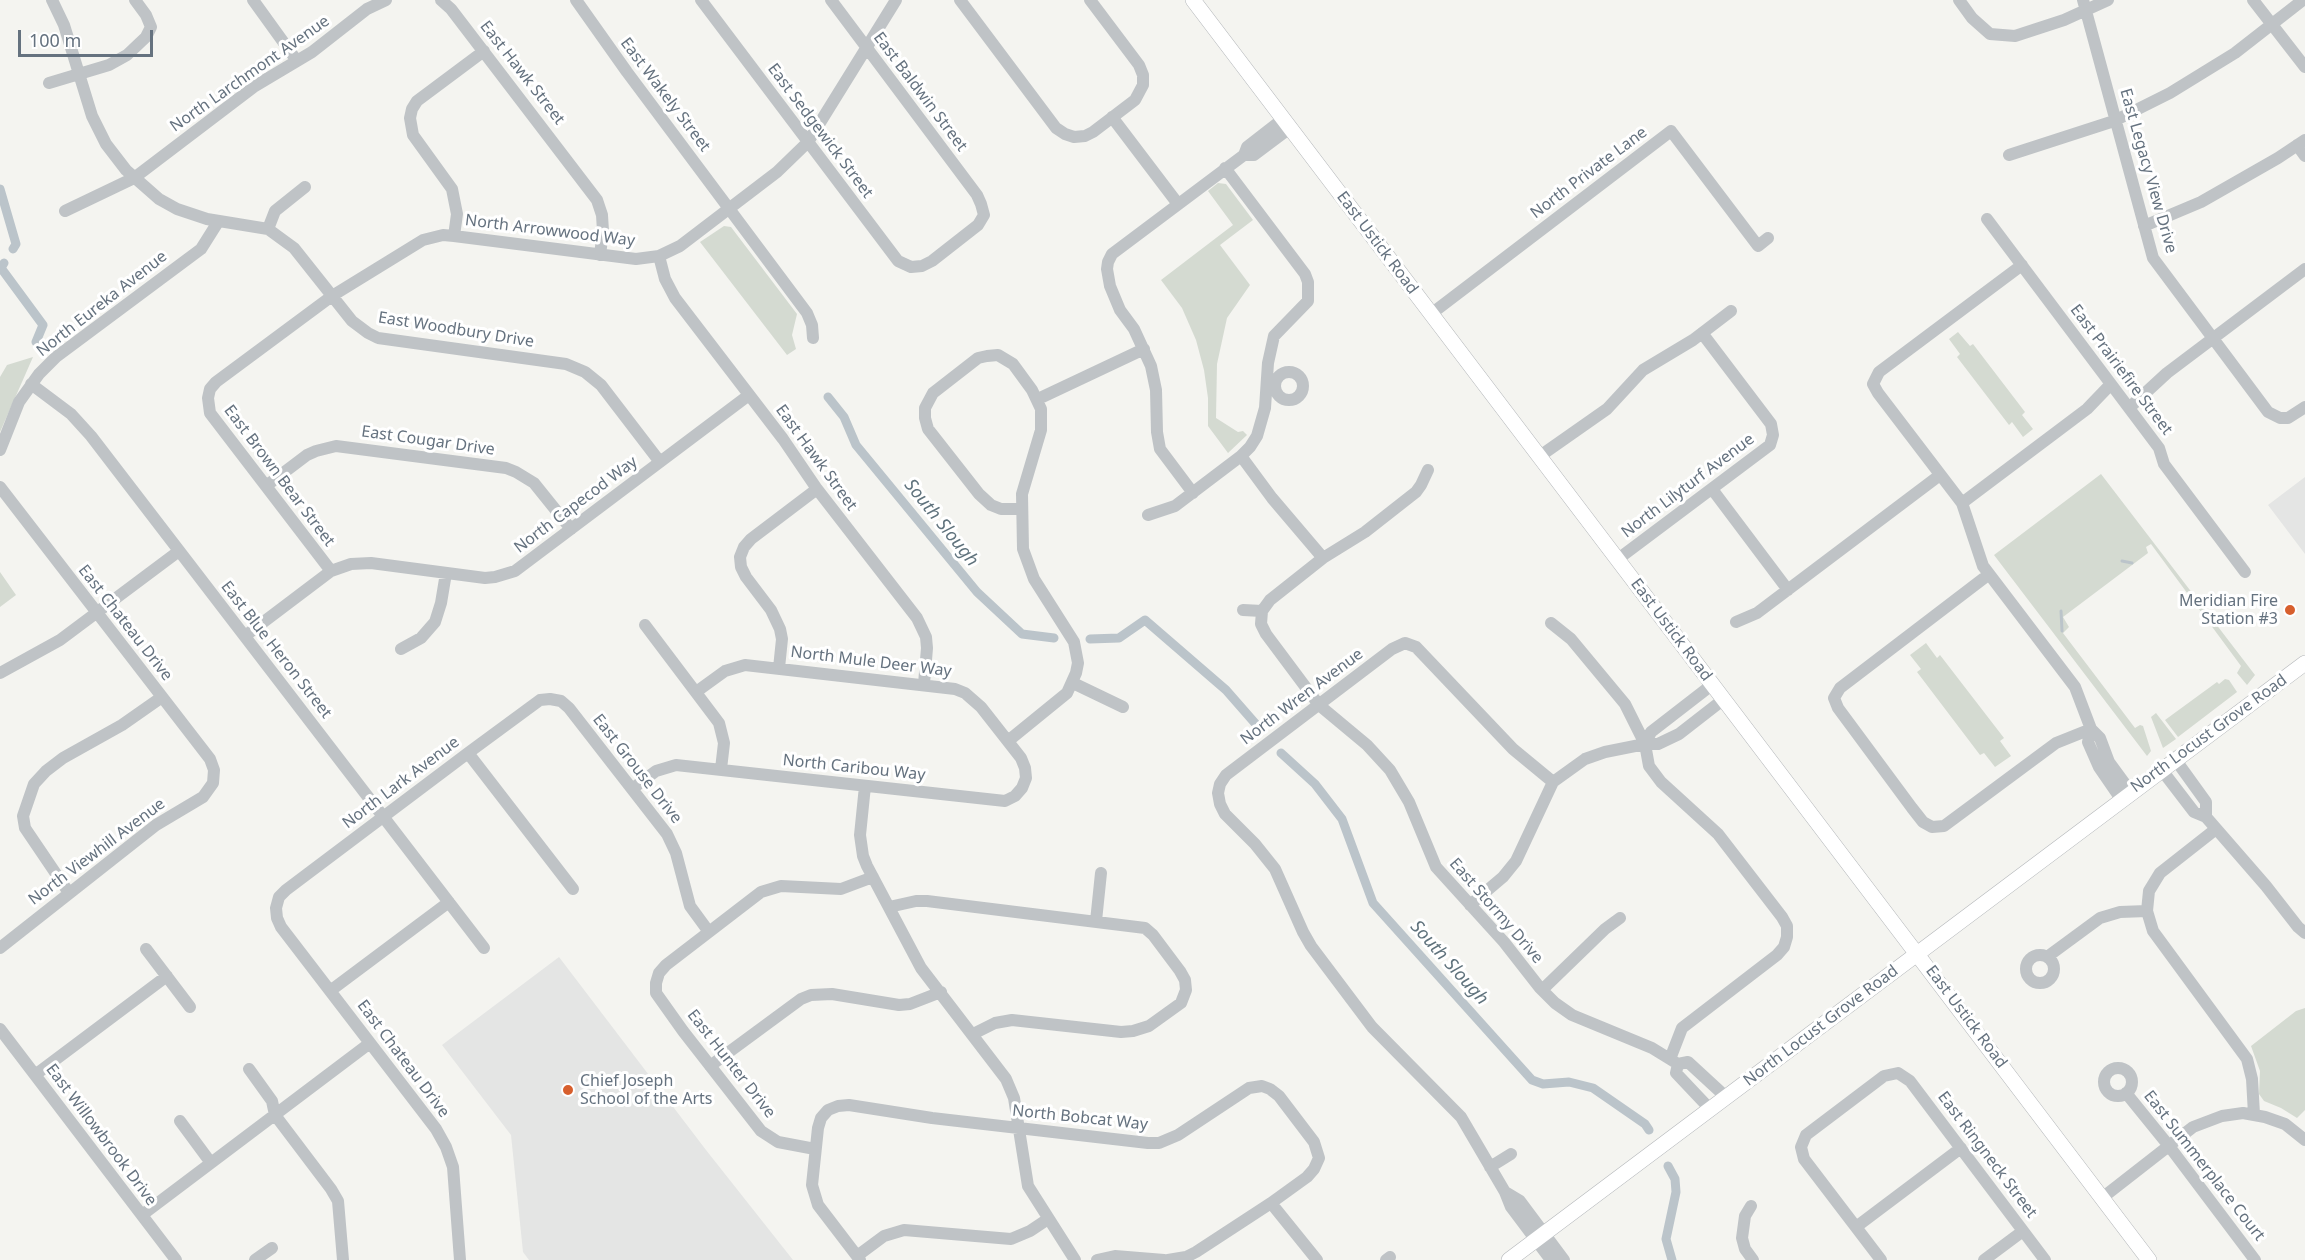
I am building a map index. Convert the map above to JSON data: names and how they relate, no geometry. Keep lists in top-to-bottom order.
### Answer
{
  "streets": {
    "main road": ["East Ustick Road", "North Locust Grove Road"],
    "street": [
      "East Hawk Street",
      "North Larchmont Avenue",
      "East Baldwin Street",
      "East Wakely Street",
      "East Sedgewick Street",
      "East Legacy View Drive",
      "North Private Lane",
      "North Arrowwood Way",
      "North Eureka Avenue",
      "East Woodbury Drive",
      "East Prairiefire Street",
      "East Cougar Drive",
      "East Brown Bear Street",
      "North Lilyturf Avenue",
      "North Capecod Way",
      "East Chateau Drive",
      "East Blue Heron Street",
      "North Mule Deer Way",
      "North Wren Avenue",
      "North Caribou Way",
      "East Grouse Drive",
      "North Lark Avenue",
      "North Viewhill Avenue",
      "East Stormy Drive",
      "East Hunter Drive",
      "North Bobcat Way",
      "East Willowbrook Drive",
      "East Ringneck Street",
      "East Summerplace Court"
    ]
  },
  "crossings": [
    ["East Hawk Street", "North Arrowwood Way"],
    ["East Hawk Street", "North Capecod Way"],
    ["East Hawk Street", "North Mule Deer Way"],
    ["North Larchmont Avenue", "East Woodbury Drive"],
    ["East Baldwin Street", "East Sedgewick Street"],
    ["East Baldwin Street", "North Arrowwood Way"],
    ["East Wakely Street", "North Arrowwood Way"],
    ["East Sedgewick Street", "North Arrowwood Way"],
    ["North Private Lane", "East Ustick Road"],
    ["North Arrowwood Way", "East Woodbury Drive"],
    ["North Arrowwood Way", "East Brown Bear Street"],
    ["East Ustick Road", "North Lilyturf Avenue"],
    ["East Ustick Road", "North Locust Grove Road"],
    ["North Eureka Avenue", "East Woodbury Drive"],
    ["North Eureka Avenue", "East Blue Heron Street"],
    ["East Woodbury Drive", "North Capecod Way"],
    ["East Cougar Drive", "East Brown Bear Street"],
    ["East Cougar Drive", "North Capecod Way"],
    ["East Brown Bear Street", "North Capecod Way"],
    ["North Capecod Way", "East Blue Heron Street"],
    ["East Chateau Drive", "North Lark Avenue"],
    ["East Chateau Drive", "North Viewhill Avenue"],
    ["East Blue Heron Street", "North Lark Avenue"],
    ["North Mule Deer Way", "North Caribou Way"],
    ["North Wren Avenue", "East Stormy Drive"],
    ["North Locust Grove Road", "East Stormy Drive"],
    ["North Caribou Way", "East Grouse Drive"],
    ["East Grouse Drive", "North Lark Avenue"],
    ["East Grouse Drive", "East Hunter Drive"],
    ["East Hunter Drive", "North Bobcat Way"]
  ],
  "water": ["South Slough"],
  "places": ["Meridian Fire Station #3", "Chief Joseph School of the Arts"],
  "scale_bar": "100 m"
}
